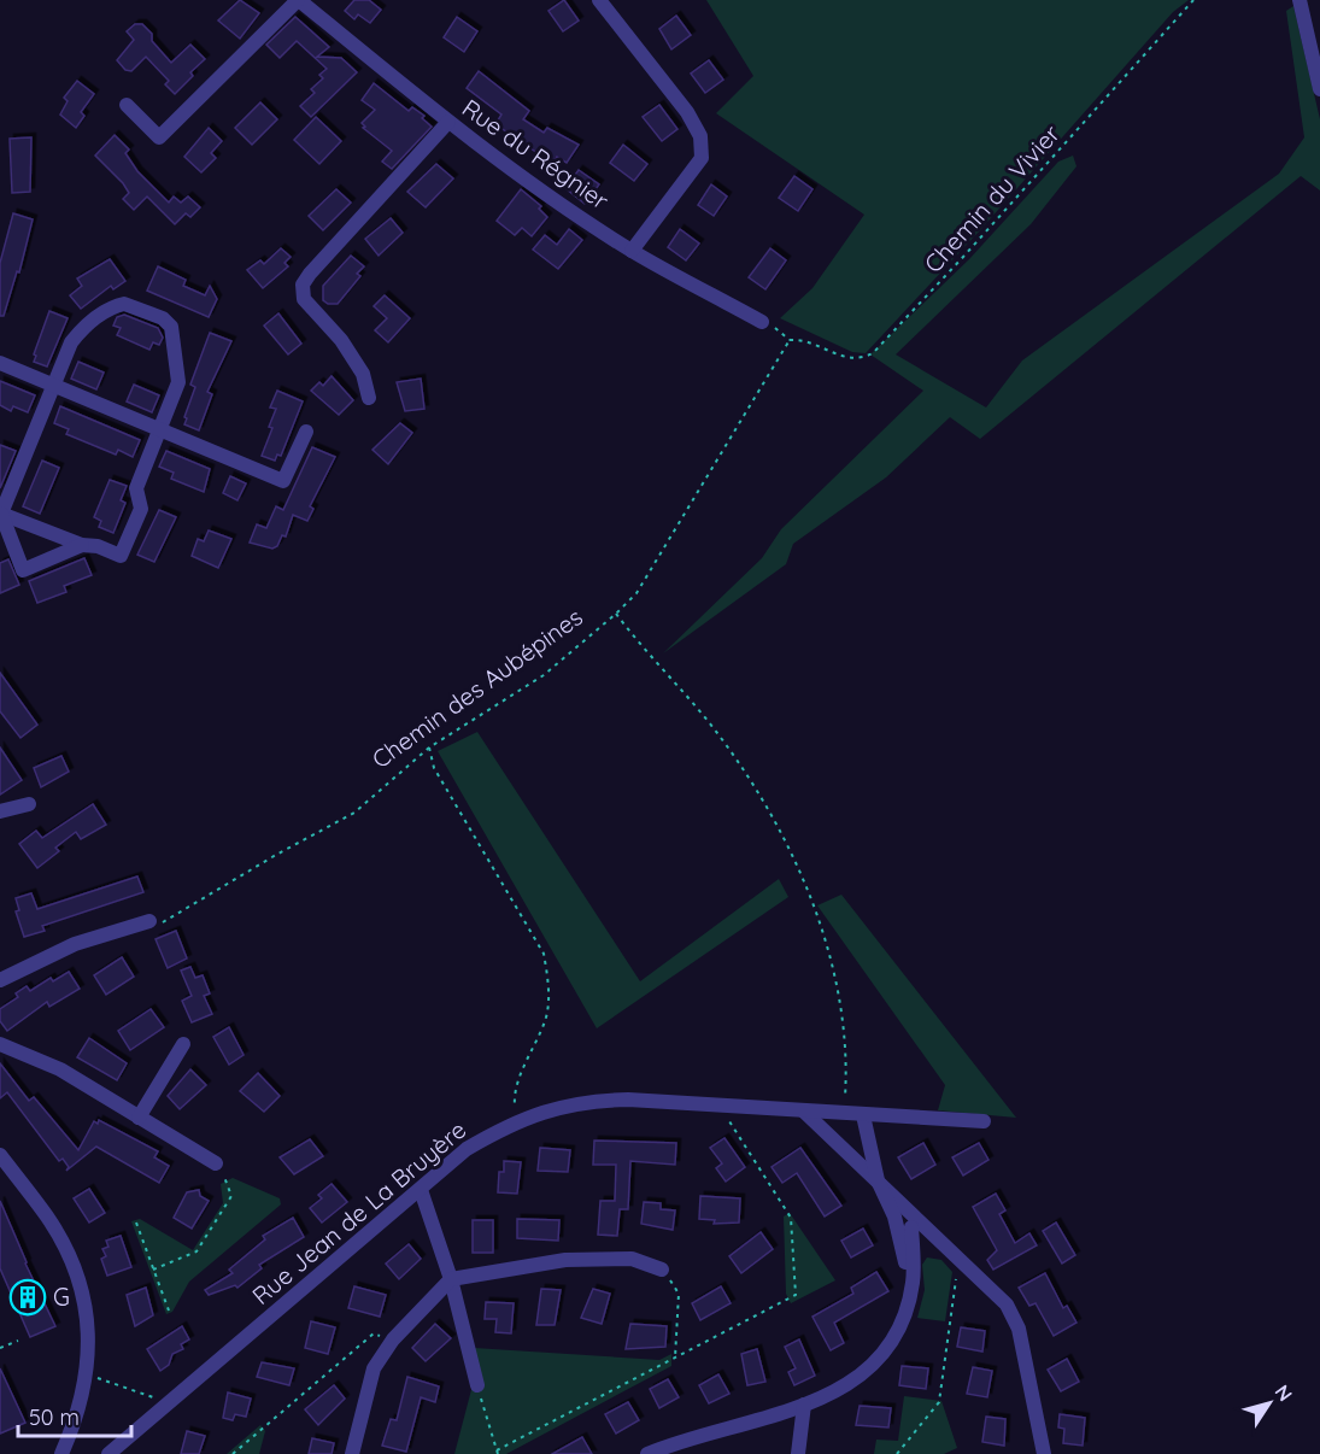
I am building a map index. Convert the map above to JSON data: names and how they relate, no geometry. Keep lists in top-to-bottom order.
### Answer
{
  "streets": {
    "street": ["Rue du Régnier", "Rue Jean de La Bruyère"],
    "path": ["Chemin du Vivier", "Chemin des Aubépines"]
  },
  "crossings": [
    ["Rue du Régnier", "Chemin du Vivier"],
    ["Chemin du Vivier", "Chemin des Aubépines"]
  ],
  "places": {
    "building": ["G"]
  },
  "scale_bar": "50 m",
  "north": "top right"
}
